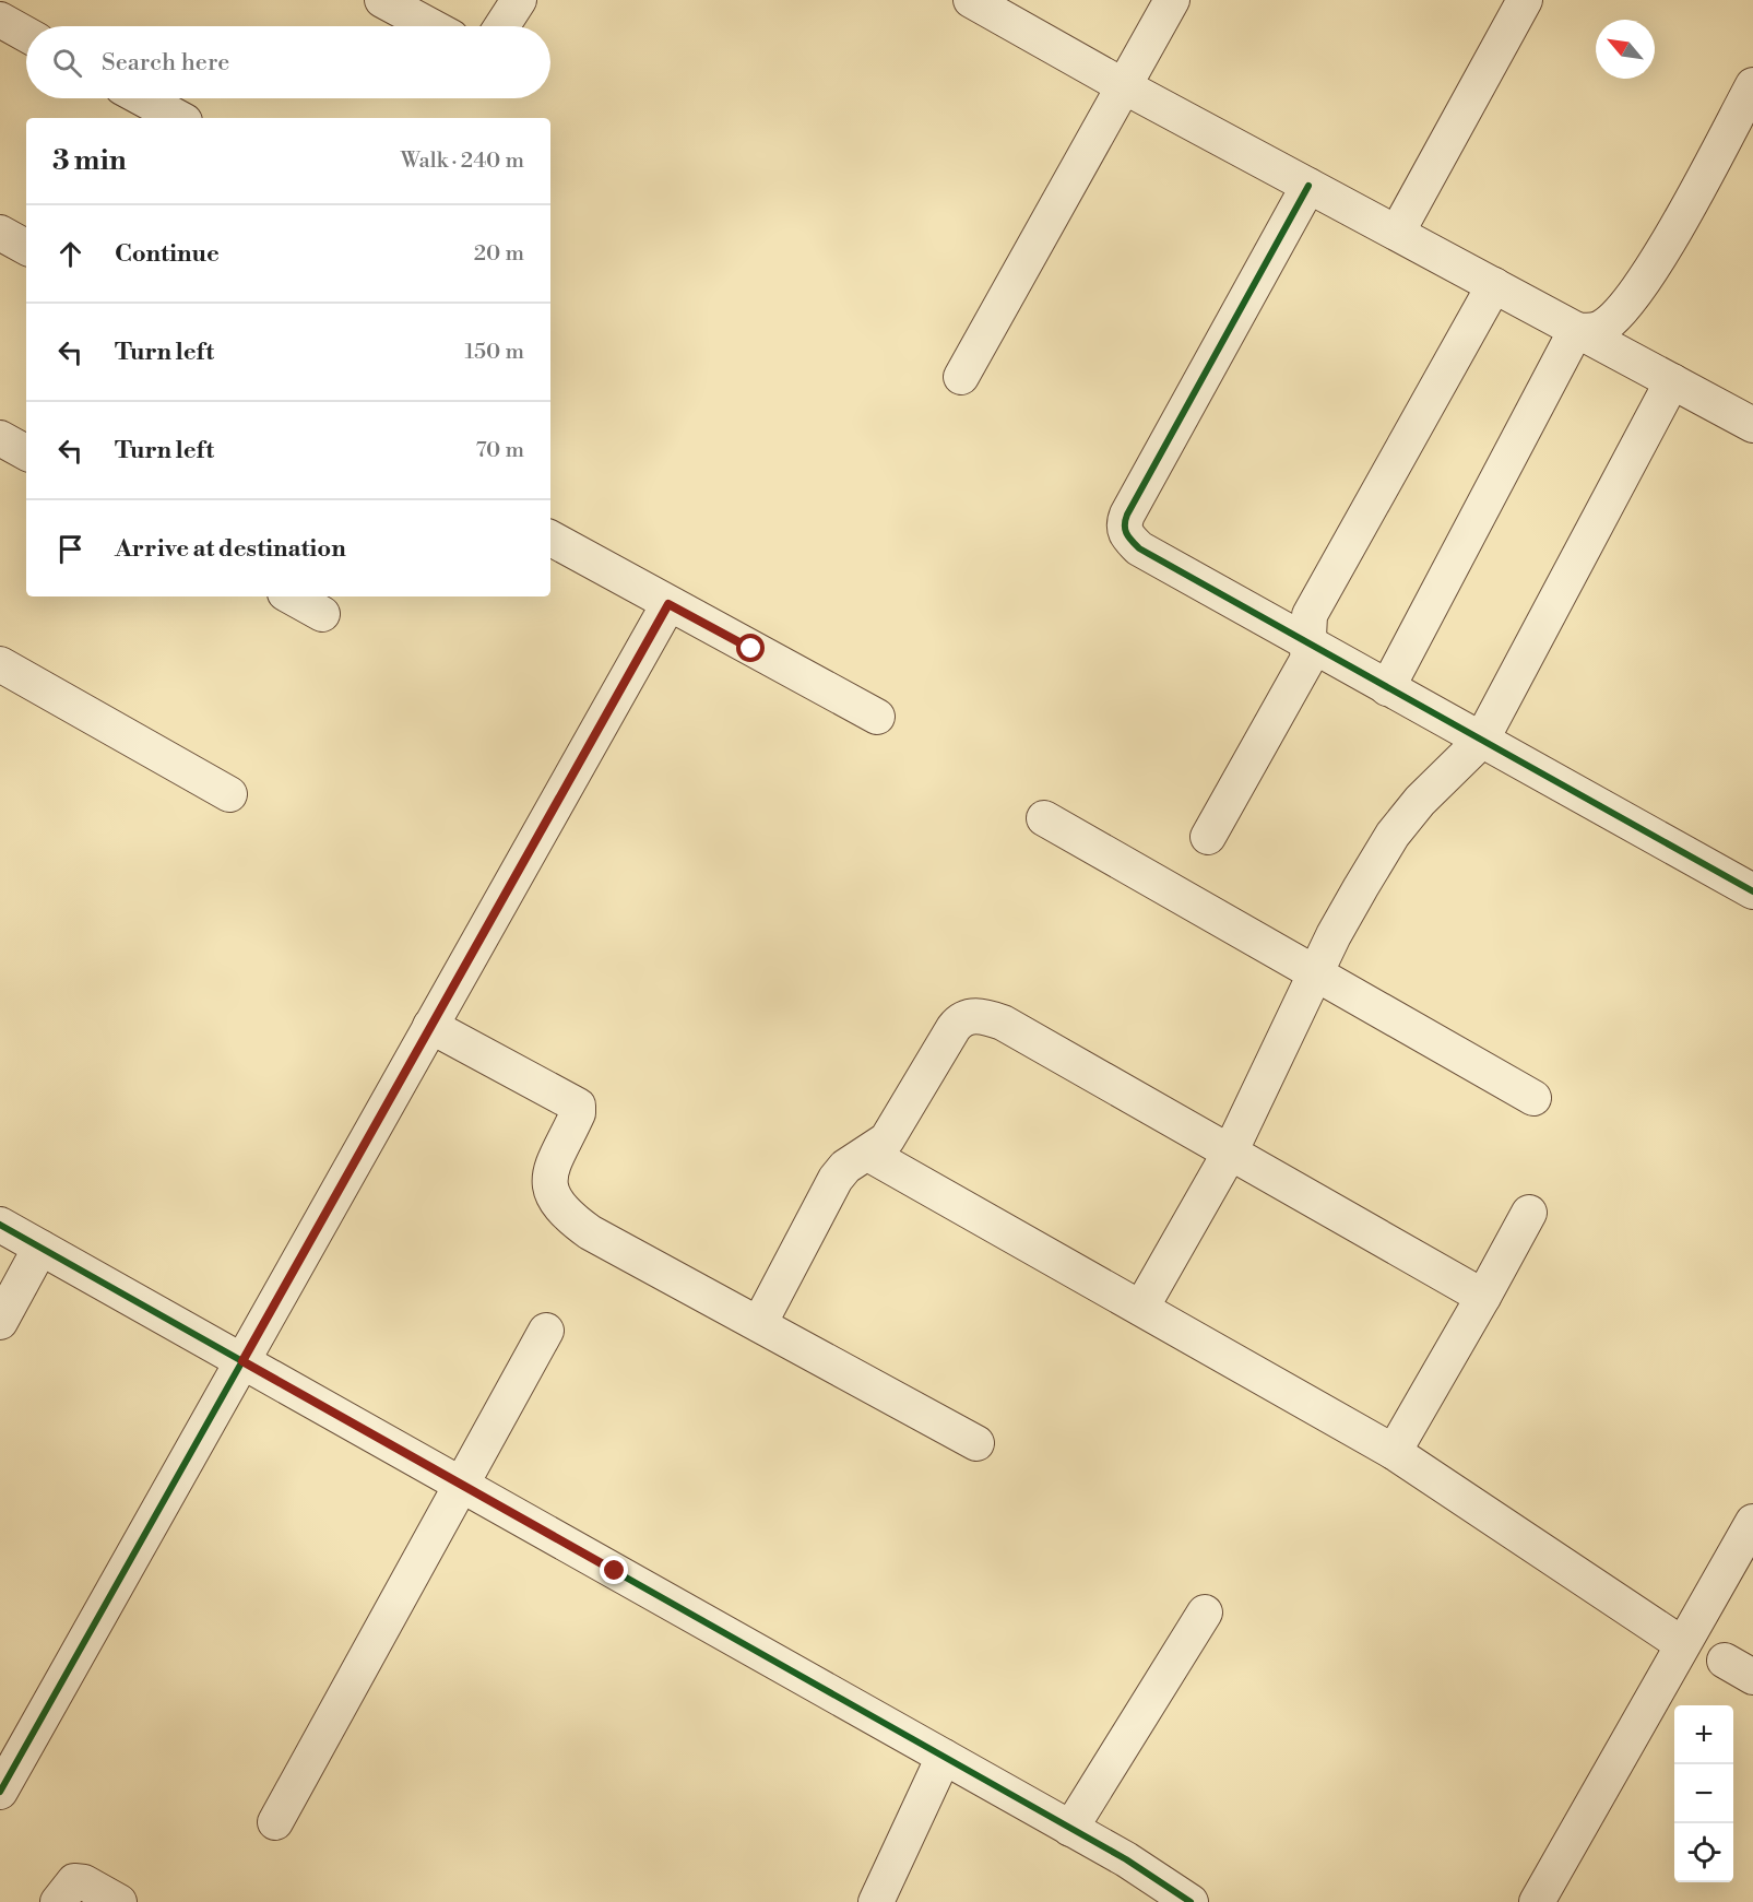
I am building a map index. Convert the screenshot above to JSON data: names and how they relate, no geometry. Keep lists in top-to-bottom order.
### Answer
{
  "north": "top left",
  "page": {
    "search": "Search here",
    "heading": ["3 min", "Walk · 240 m"],
    "list": [
      ["Continue", "20 m"],
      ["Turn left", "150 m"],
      ["Turn left", "70 m"],
      "Arrive at destination"
    ],
    "map_buttons": ["+", "−"]
  }
}
